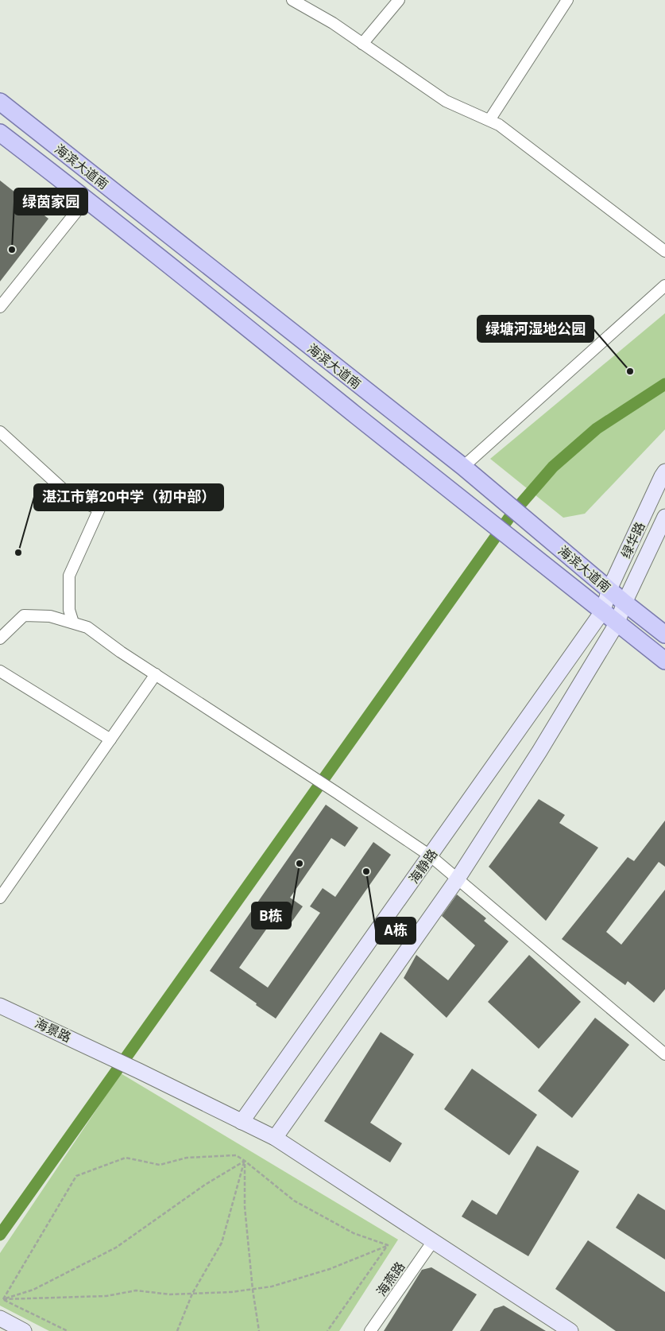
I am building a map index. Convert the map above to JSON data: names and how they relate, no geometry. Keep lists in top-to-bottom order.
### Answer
{
  "streets": {
    "main road": ["海滨大道南"],
    "street": [
      "绿华路",
      "海静路",
      "海景路",
      "海燕路"
    ]
  },
  "crossings": [
    ["海滨大道南", "绿华路"],
    ["海滨大道南", "海静路"],
    ["绿华路", "海静路"],
    ["海静路", "海景路"],
    ["海景路", "海燕路"]
  ],
  "places": [
    "绿茵家园",
    "绿塘河湿地公园",
    "湛江市第20中学（初中部）",
    "B栋",
    "A栋"
  ]
}
